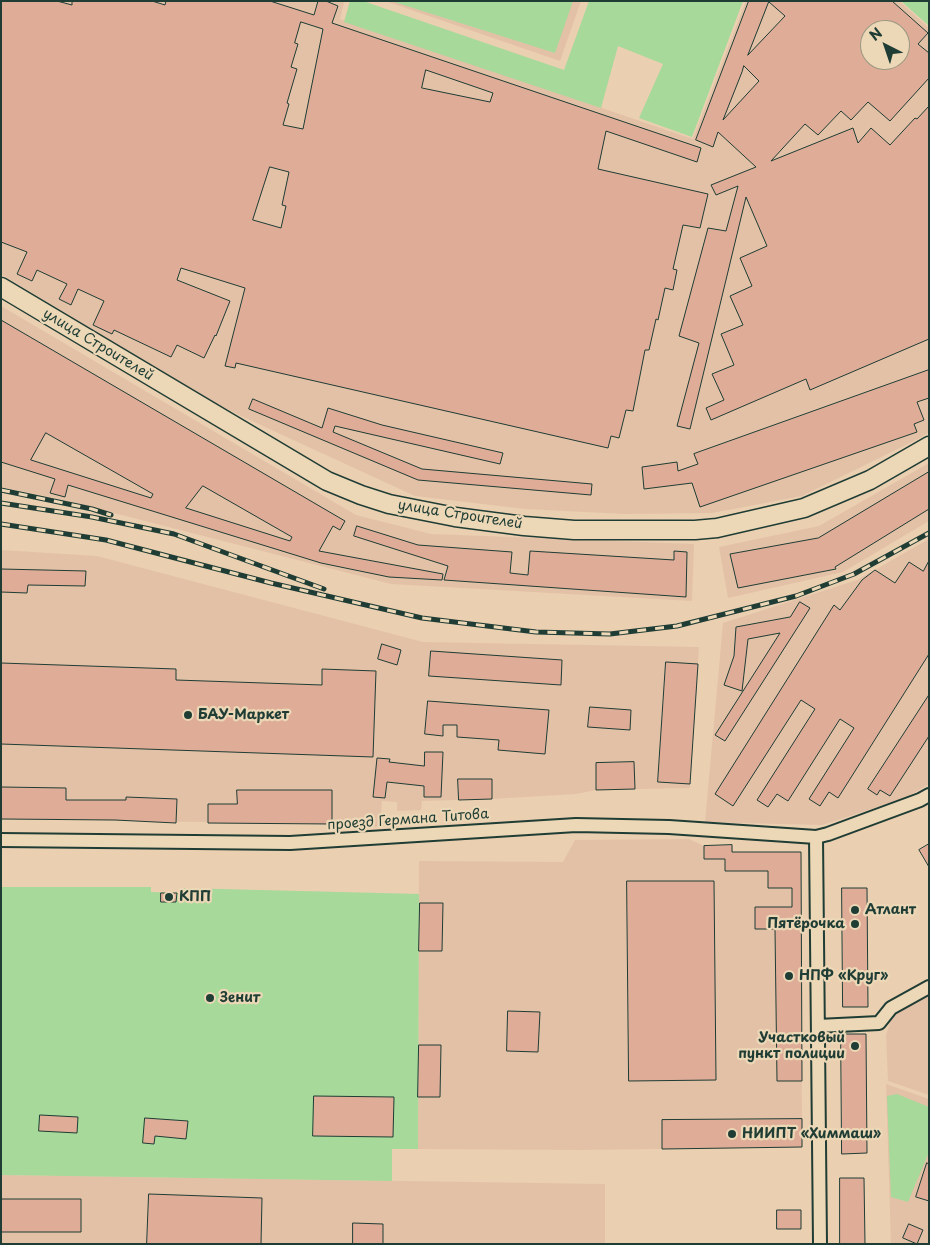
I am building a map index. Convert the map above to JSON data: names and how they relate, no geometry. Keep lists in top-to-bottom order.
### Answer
{
  "streets": {
    "main road": ["улица Строителей"],
    "street": ["проезд Германа Титова"]
  },
  "places": [
    "БАУ-Маркет",
    "КПП",
    "Атлант",
    "Пятёрочка",
    "НПФ «Круг»",
    "Зенит",
    "Участковый пункт полиции",
    "НИИПТ «Химмаш»"
  ],
  "north": "top left"
}
